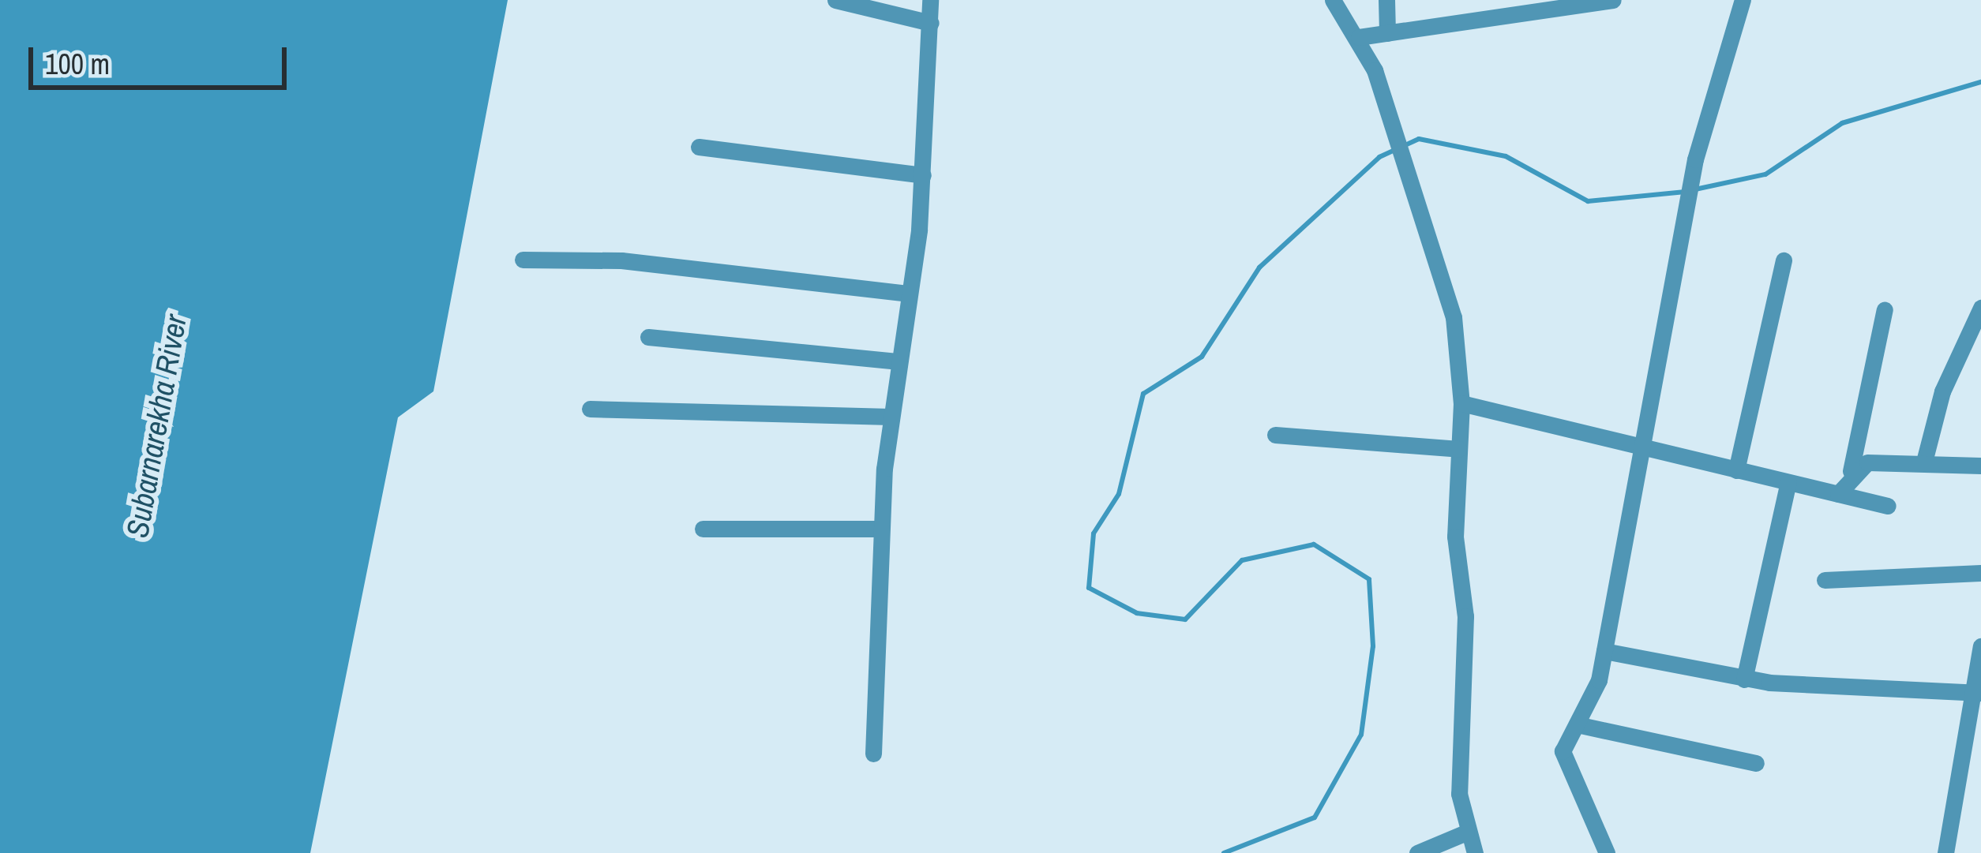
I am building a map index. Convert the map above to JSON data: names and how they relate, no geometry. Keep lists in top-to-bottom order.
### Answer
{
  "water": ["Subarnarekha River"],
  "scale_bar": "100 m"
}
